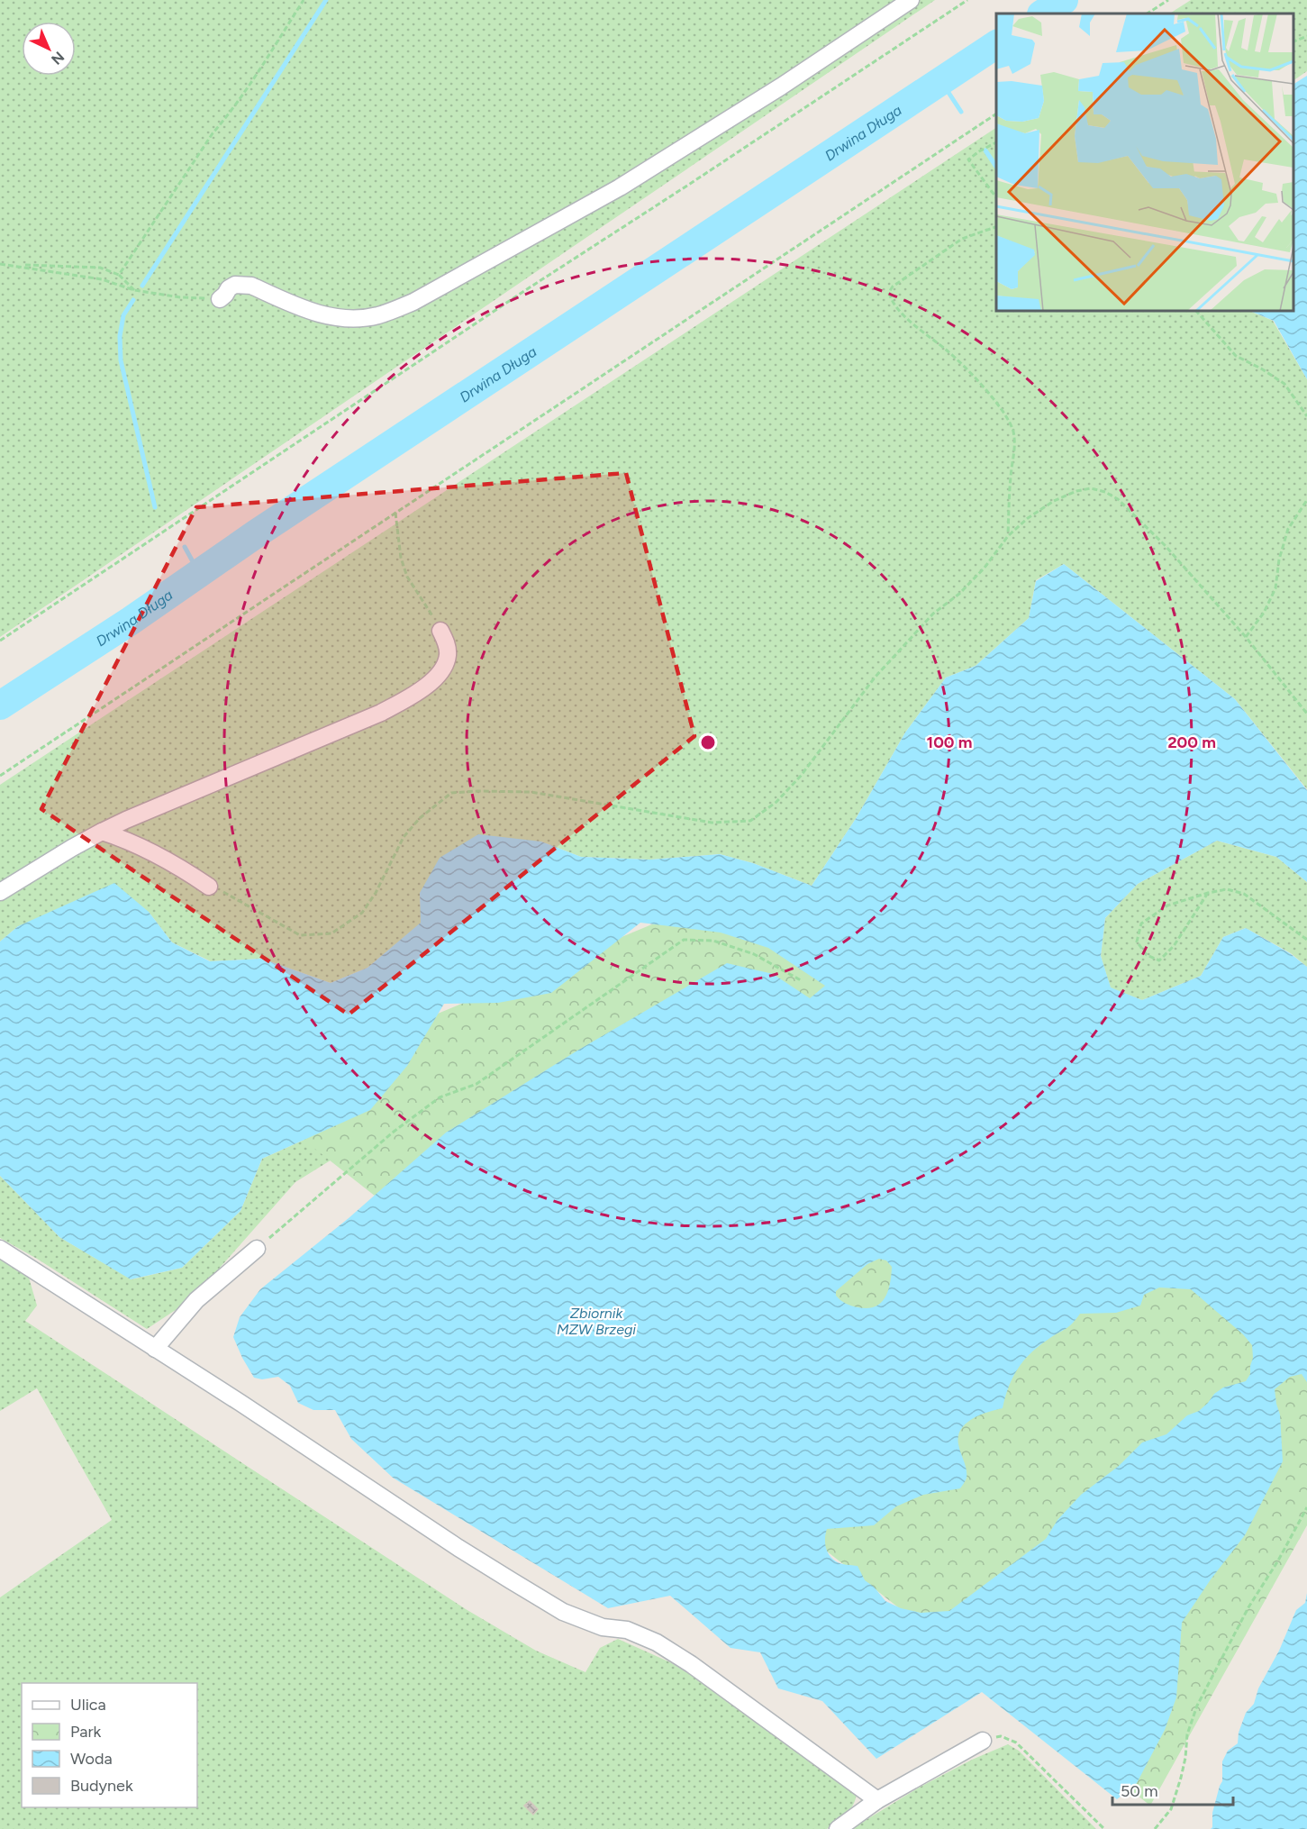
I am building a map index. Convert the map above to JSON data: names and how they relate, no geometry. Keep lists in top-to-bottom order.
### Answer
{
  "water": ["Drwina Długa", "Zbiornik MZW Brzegi"],
  "legend": [
    "Ulica",
    "Park",
    "Woda",
    "Budynek"
  ],
  "scale_bar": "50 m",
  "north": "bottom right",
  "rings": ["100 m", "200 m"]
}
